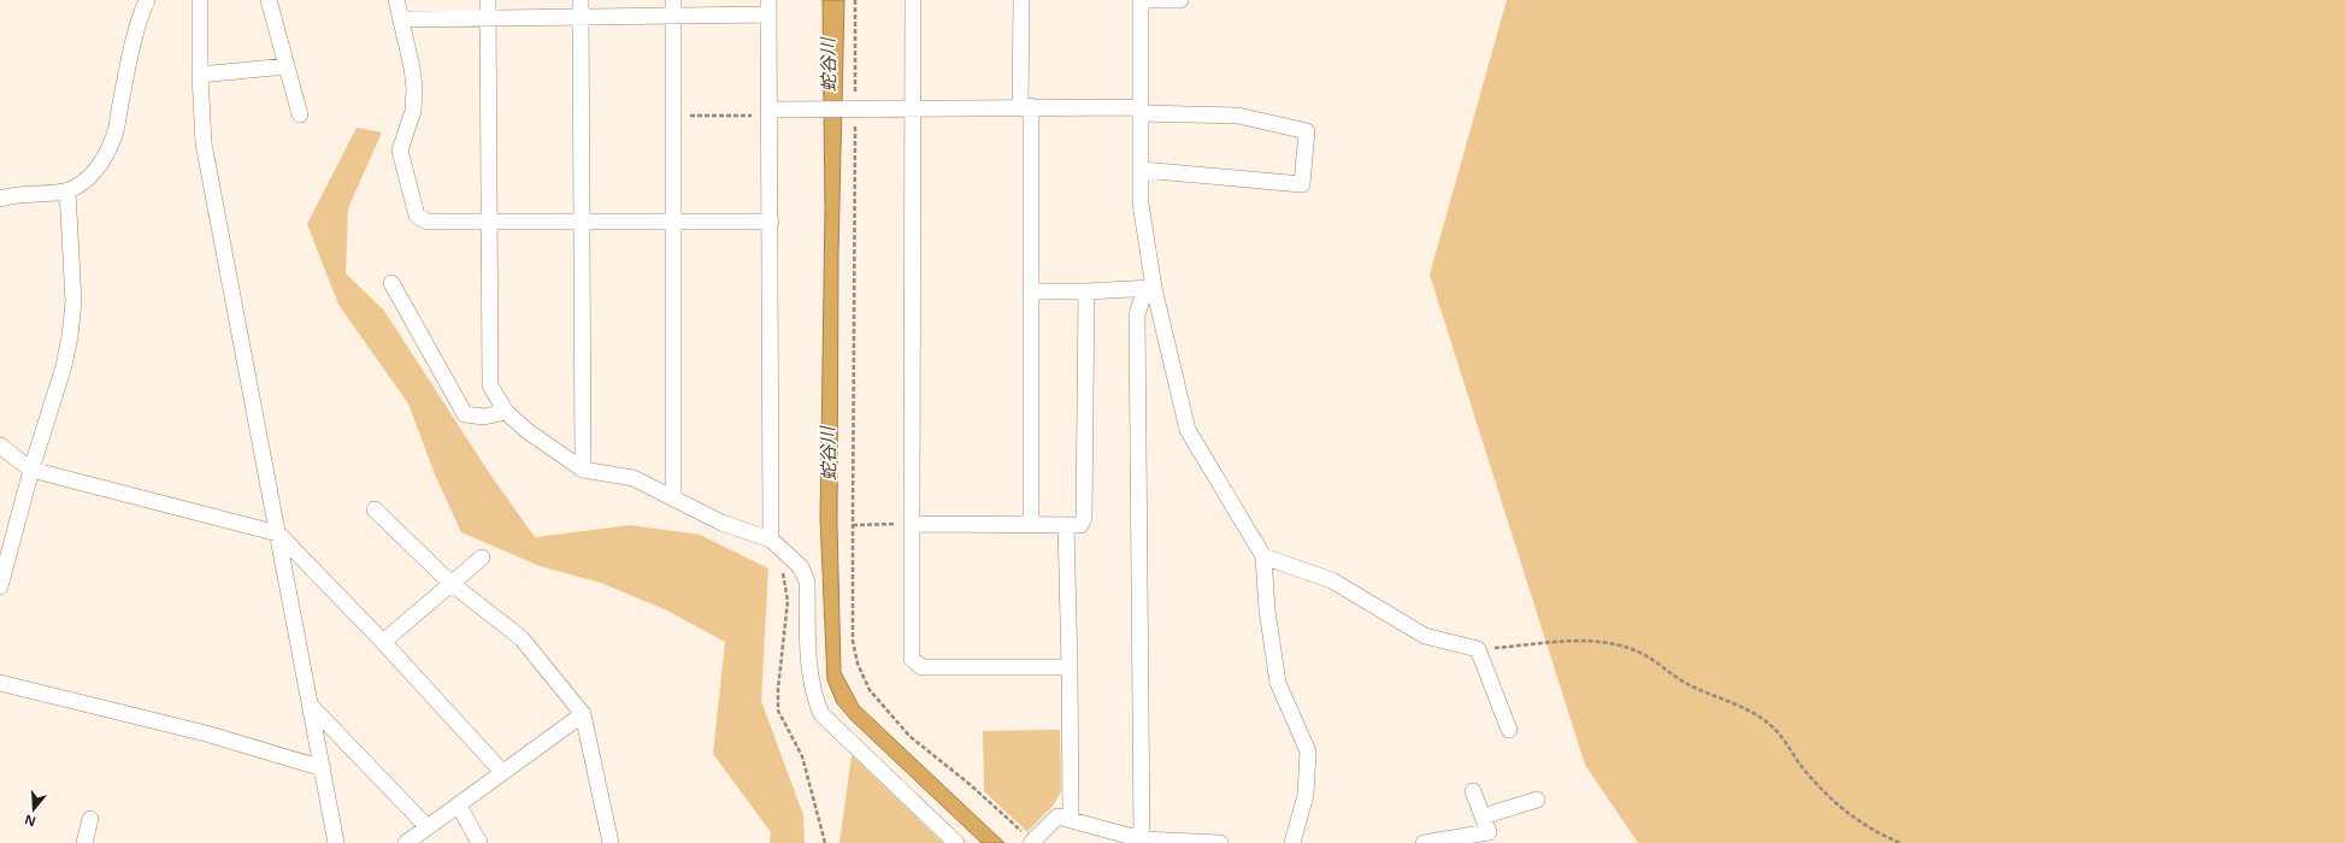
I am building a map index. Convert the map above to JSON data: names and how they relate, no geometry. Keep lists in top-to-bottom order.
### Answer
{
  "water": ["蛇谷川"],
  "north": "bottom"
}
